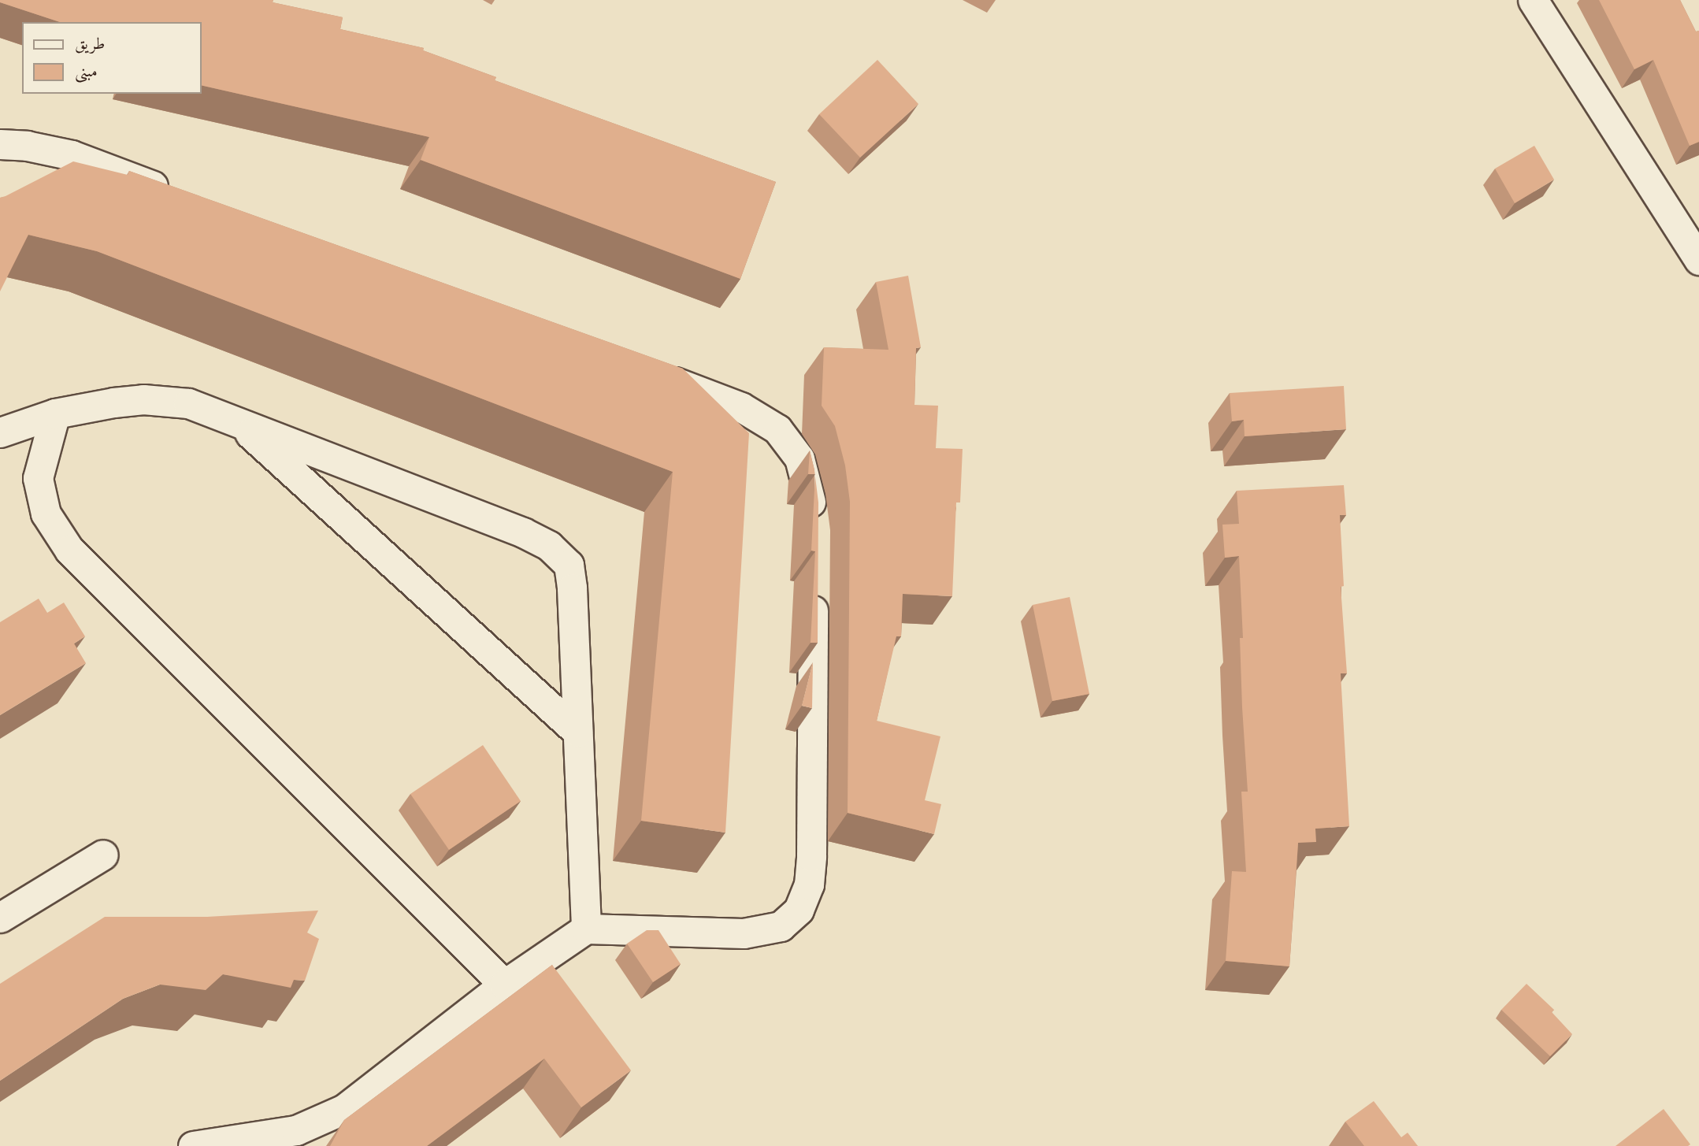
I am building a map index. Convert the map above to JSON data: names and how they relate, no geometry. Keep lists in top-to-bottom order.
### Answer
{
  "legend": ["طريق", "مبنى"]
}
